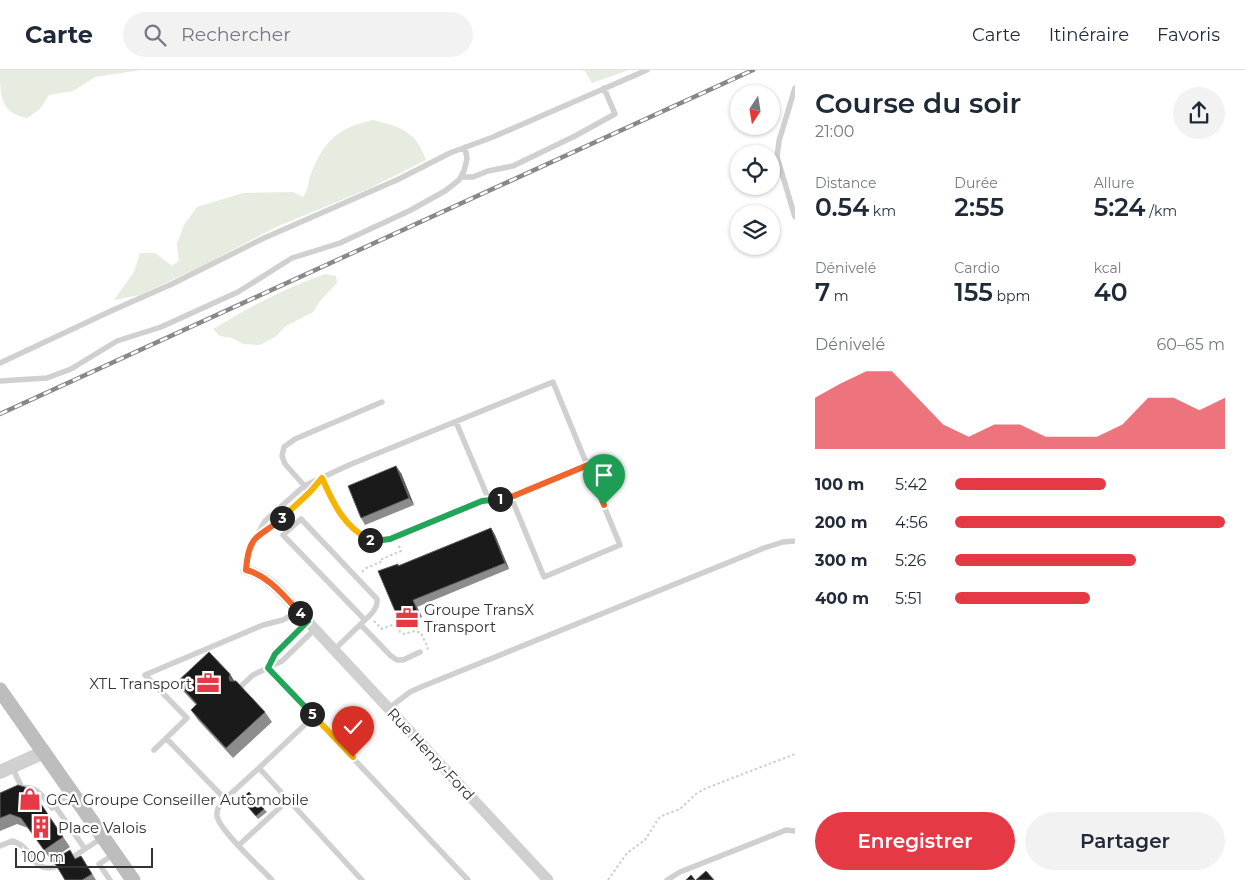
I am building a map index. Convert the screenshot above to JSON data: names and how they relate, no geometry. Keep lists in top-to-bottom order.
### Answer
{
  "streets": {
    "street": ["Rue Henry-Ford"]
  },
  "places": {
    "office": ["Groupe TransX Transport", "XTL Transport"],
    "shop": ["GCA Groupe Conseiller Automobile"],
    "building": ["Place Valois"]
  },
  "scale_bar": "100 m",
  "north": "bottom",
  "page": {
    "header": "Carte",
    "search": "Rechercher",
    "nav": ["Carte", "Itinéraire", "Favoris"],
    "heading": ["Course du soir", "21:00"],
    "stats": [
      ["Distance", "0.54 km"],
      ["Durée", "2:55"],
      ["Allure", "5:24 /km"],
      ["Dénivelé", "7 m"],
      ["Cardio", "155 bpm"],
      ["kcal", "40"]
    ],
    "chart": ["Dénivelé", "60–65 m"],
    "list": [
      {
        "name": "100 m",
        "note": "5:42"
      },
      {
        "name": "200 m",
        "note": "4:56"
      },
      {
        "name": "300 m",
        "note": "5:26"
      },
      {
        "name": "400 m",
        "note": "5:51"
      }
    ],
    "pins": [
      "1",
      "3",
      "2",
      "4",
      "5"
    ],
    "buttons": ["Enregistrer", "Partager"],
    "scale": "100 m"
  }
}
